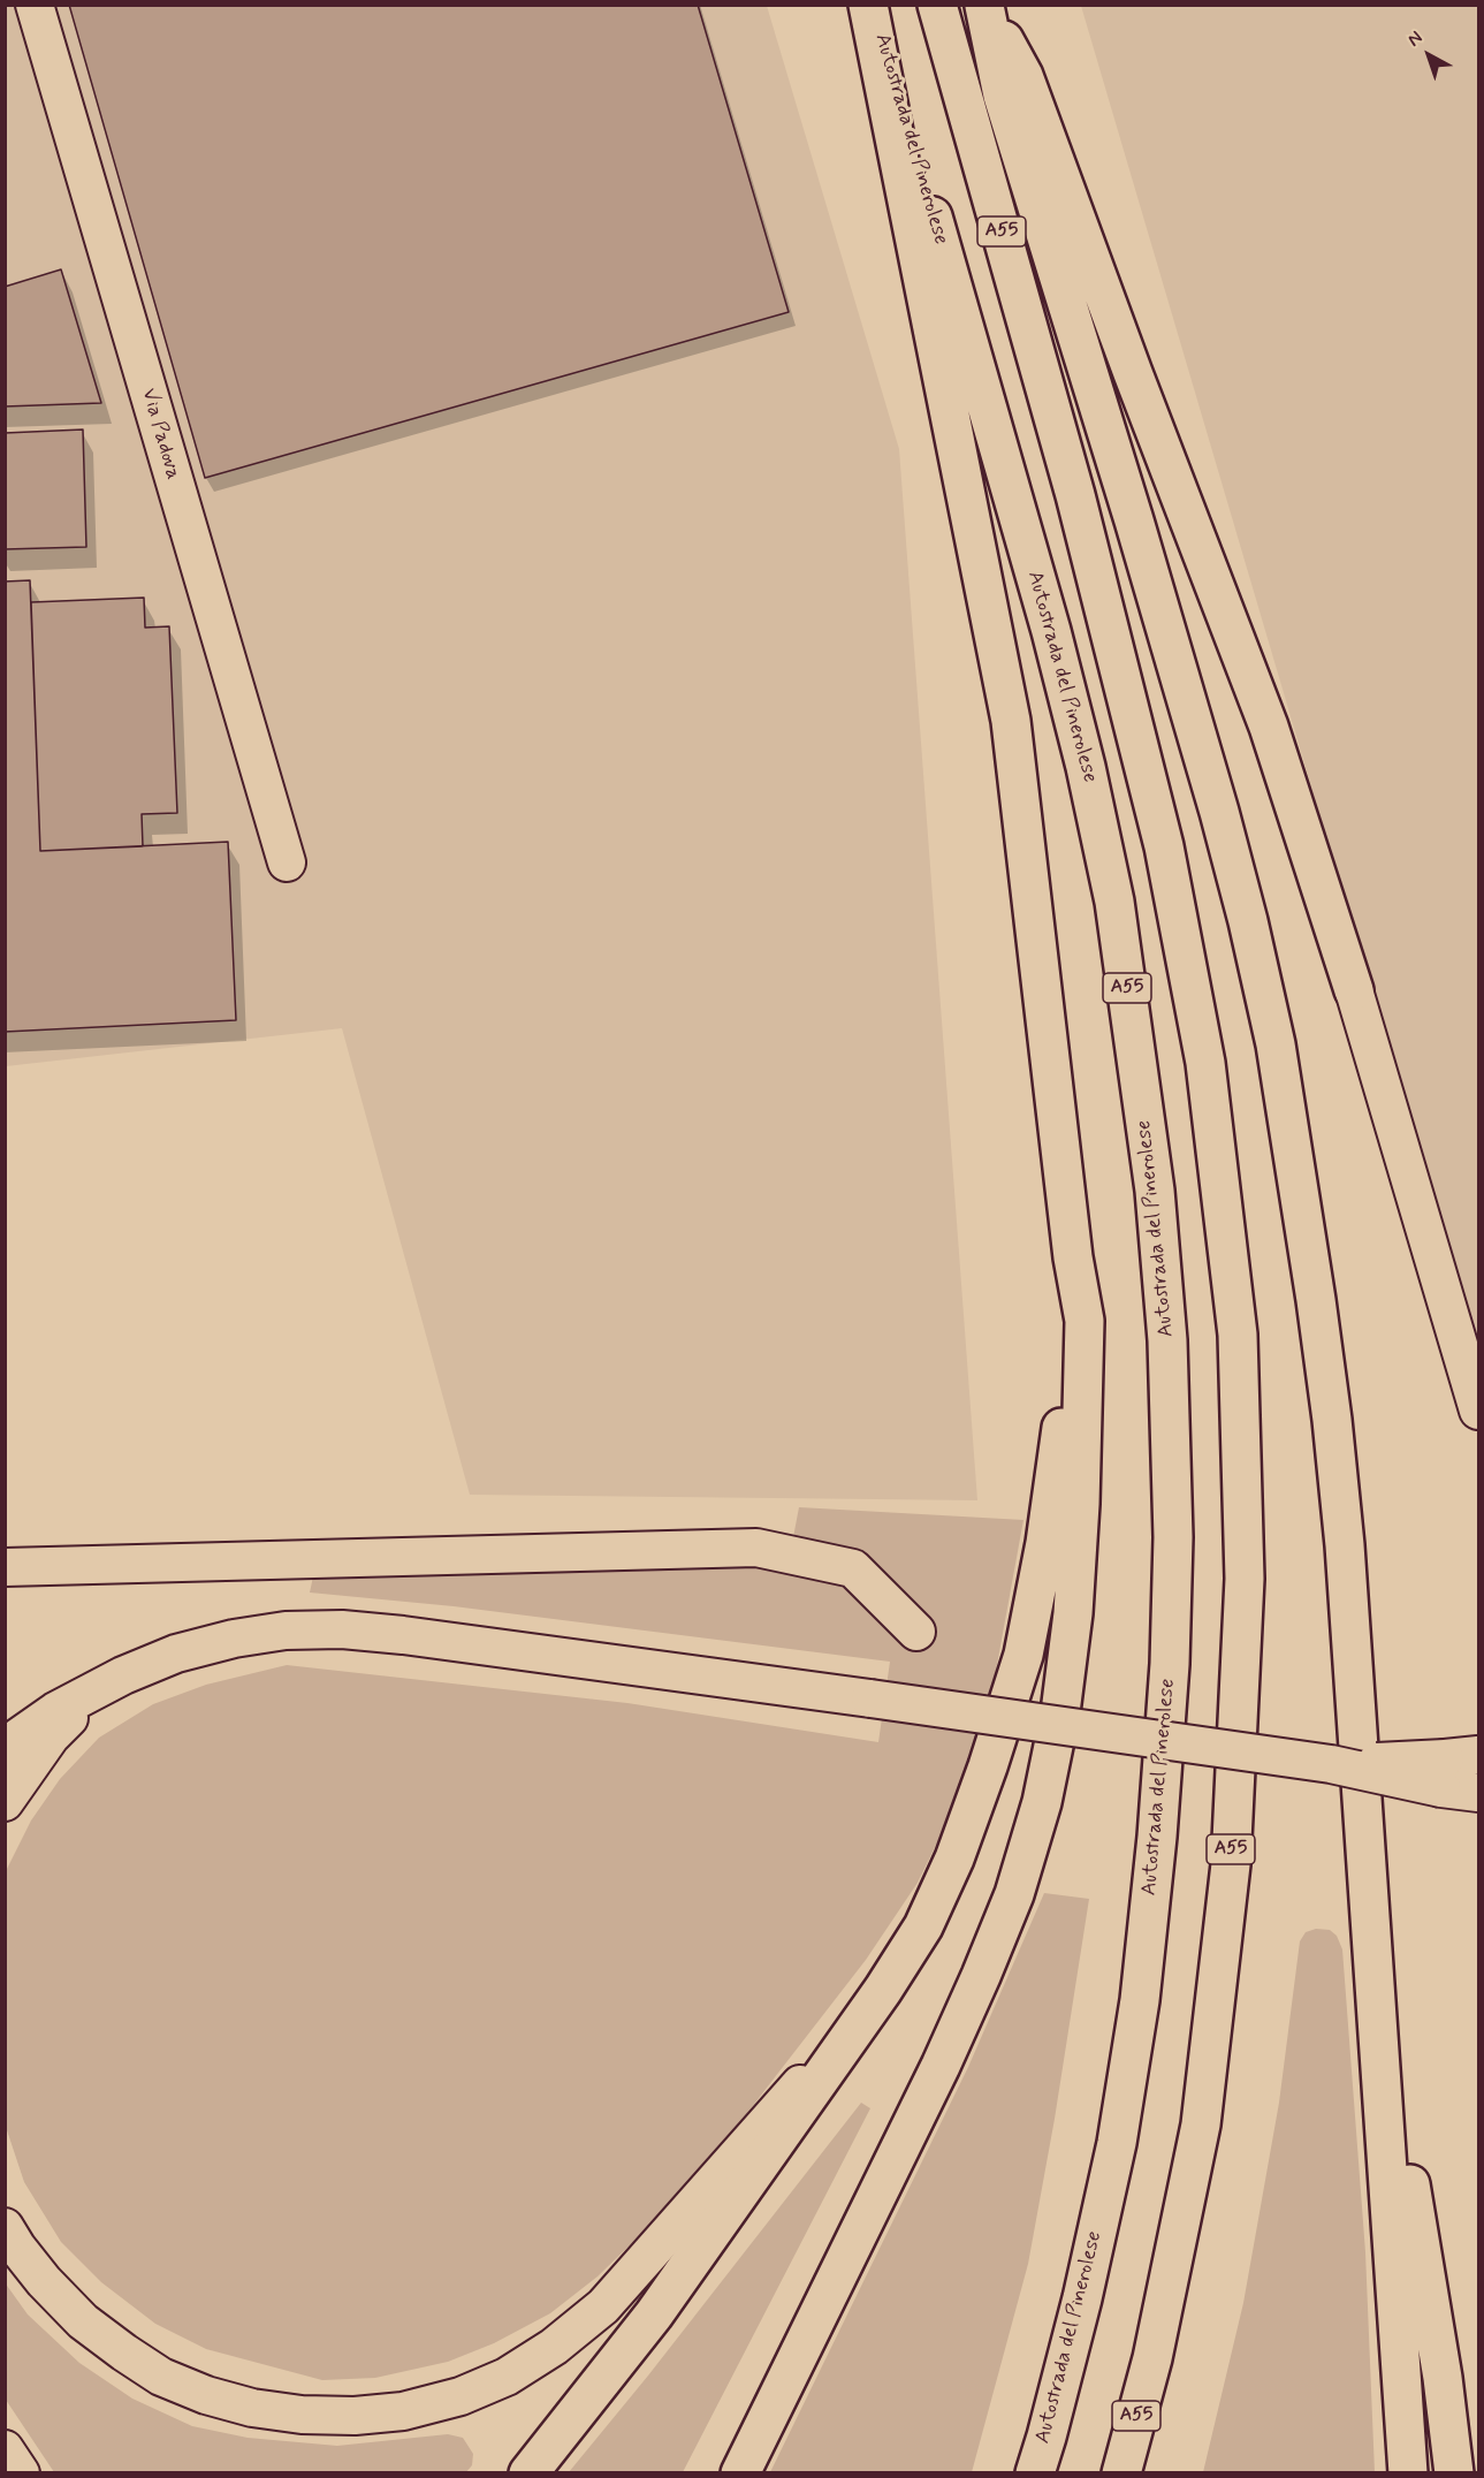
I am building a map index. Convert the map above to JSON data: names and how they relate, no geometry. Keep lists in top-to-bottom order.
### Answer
{
  "streets": {
    "highway": ["Autostrada del Pinerolese", "A55"],
    "street": ["Via Padova"]
  },
  "north": "top left"
}
